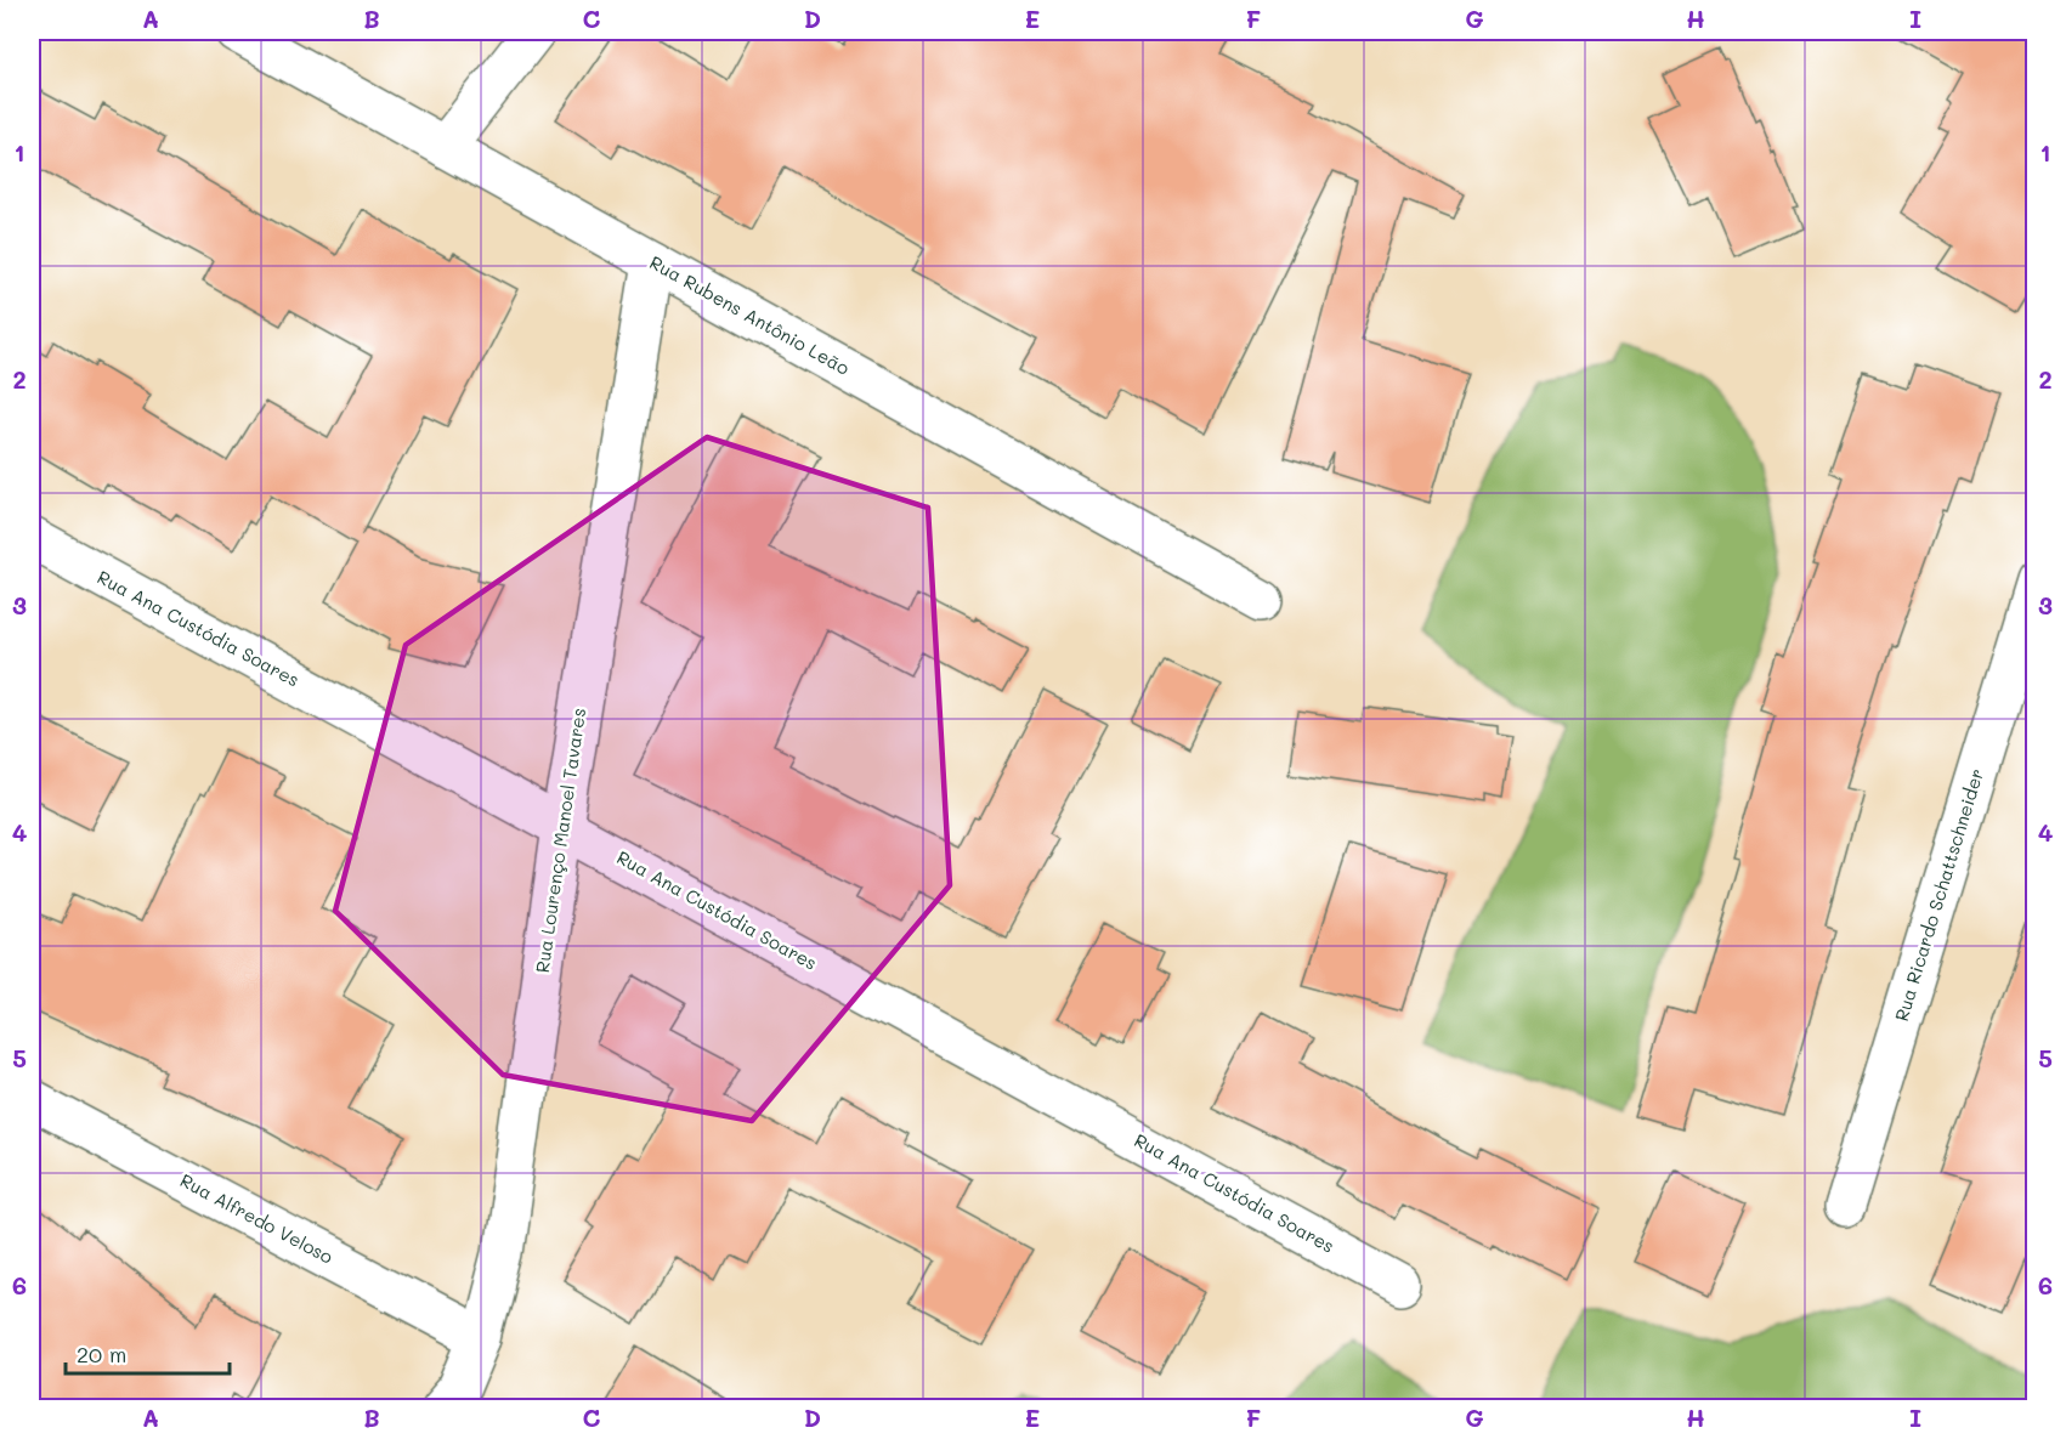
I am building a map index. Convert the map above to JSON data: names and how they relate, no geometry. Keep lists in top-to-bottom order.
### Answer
{
  "streets": {
    "street": [
      "Rua Rubens Antônio Leão",
      "Rua Ana Custódia Soares",
      "Rua Lourenço Manoel Tavares",
      "Rua Ricardo Schattschneider",
      "Rua Alfredo Veloso"
    ]
  },
  "crossings": [
    ["Rua Rubens Antônio Leão", "Rua Lourenço Manoel Tavares"],
    ["Rua Ana Custódia Soares", "Rua Lourenço Manoel Tavares"],
    ["Rua Lourenço Manoel Tavares", "Rua Alfredo Veloso"]
  ],
  "scale_bar": "20 m",
  "grid": {
    "columns": [
      "A",
      "B",
      "C",
      "D",
      "E",
      "F",
      "G",
      "H",
      "I"
    ],
    "rows": [
      "1",
      "2",
      "3",
      "4",
      "5",
      "6"
    ]
  }
}
